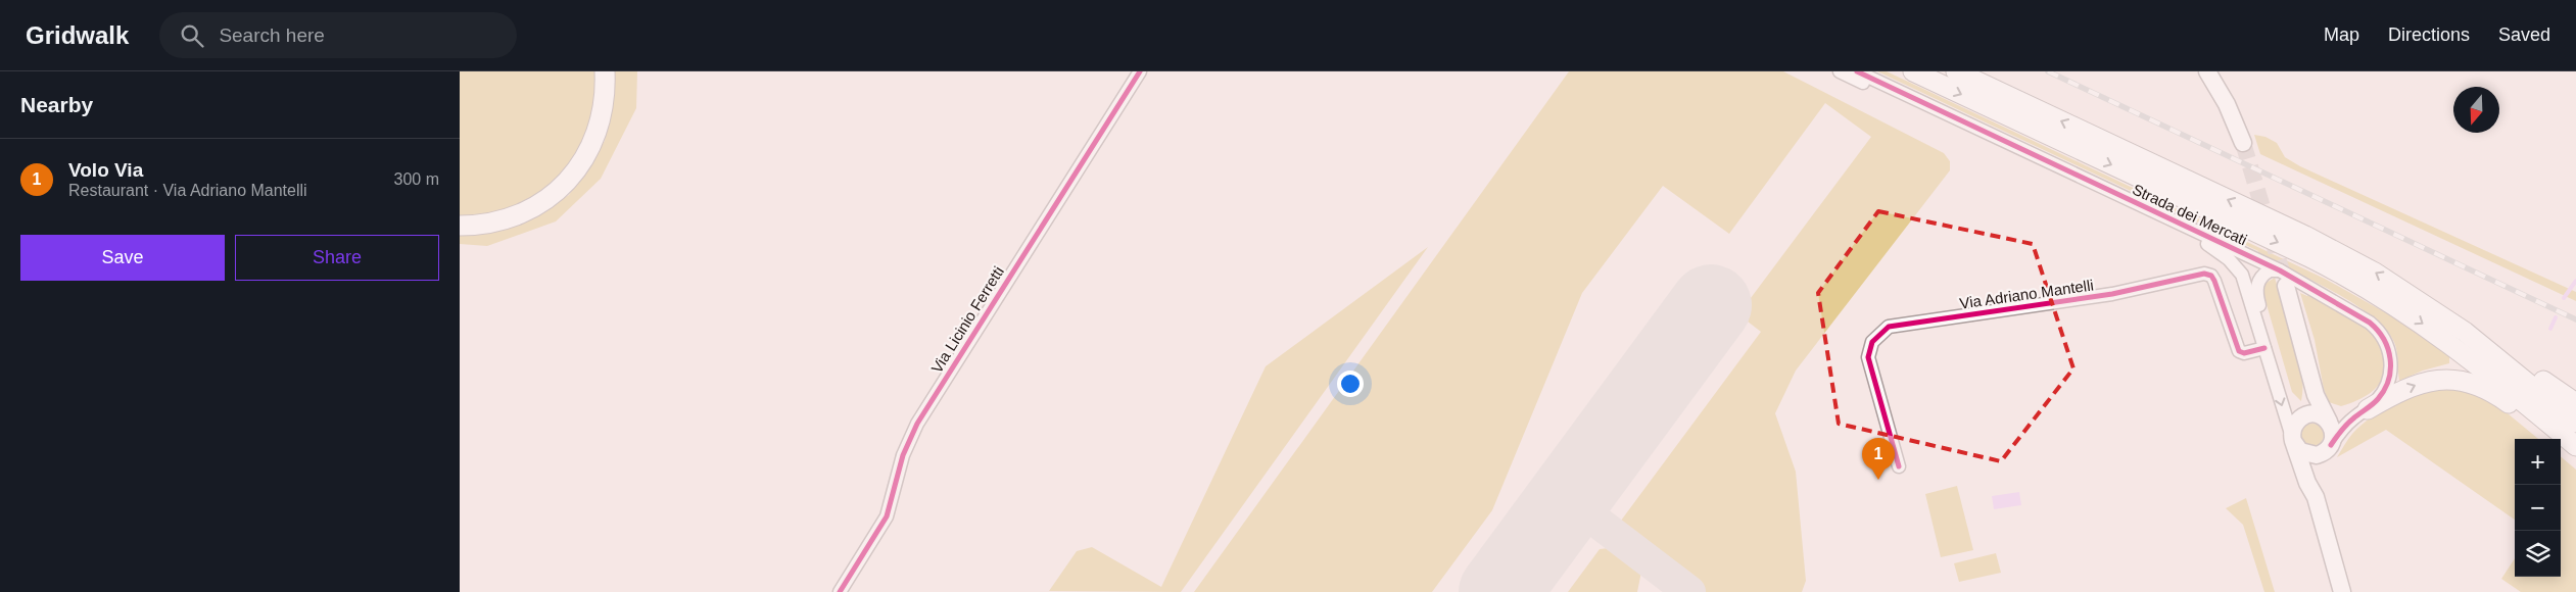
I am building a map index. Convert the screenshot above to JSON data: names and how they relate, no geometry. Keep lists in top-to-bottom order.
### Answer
{
  "streets": {
    "street": ["Strada dei Mercati", "Via Adriano Mantelli", "Via Licinio Ferretti"]
  },
  "crossings": [
    ["Strada dei Mercati", "Via Adriano Mantelli"]
  ],
  "north": "bottom",
  "page": {
    "header": "Gridwalk",
    "search": "Search here",
    "nav": ["Map", "Directions", "Saved"],
    "heading": "Nearby",
    "list": [
      {
        "mark": "1",
        "name": "Volo Via",
        "note": "Restaurant · Via Adriano Mantelli",
        "value": "300 m"
      }
    ],
    "buttons": ["Save", "Share"],
    "pins": "1",
    "map_buttons": ["+", "−"]
  }
}
